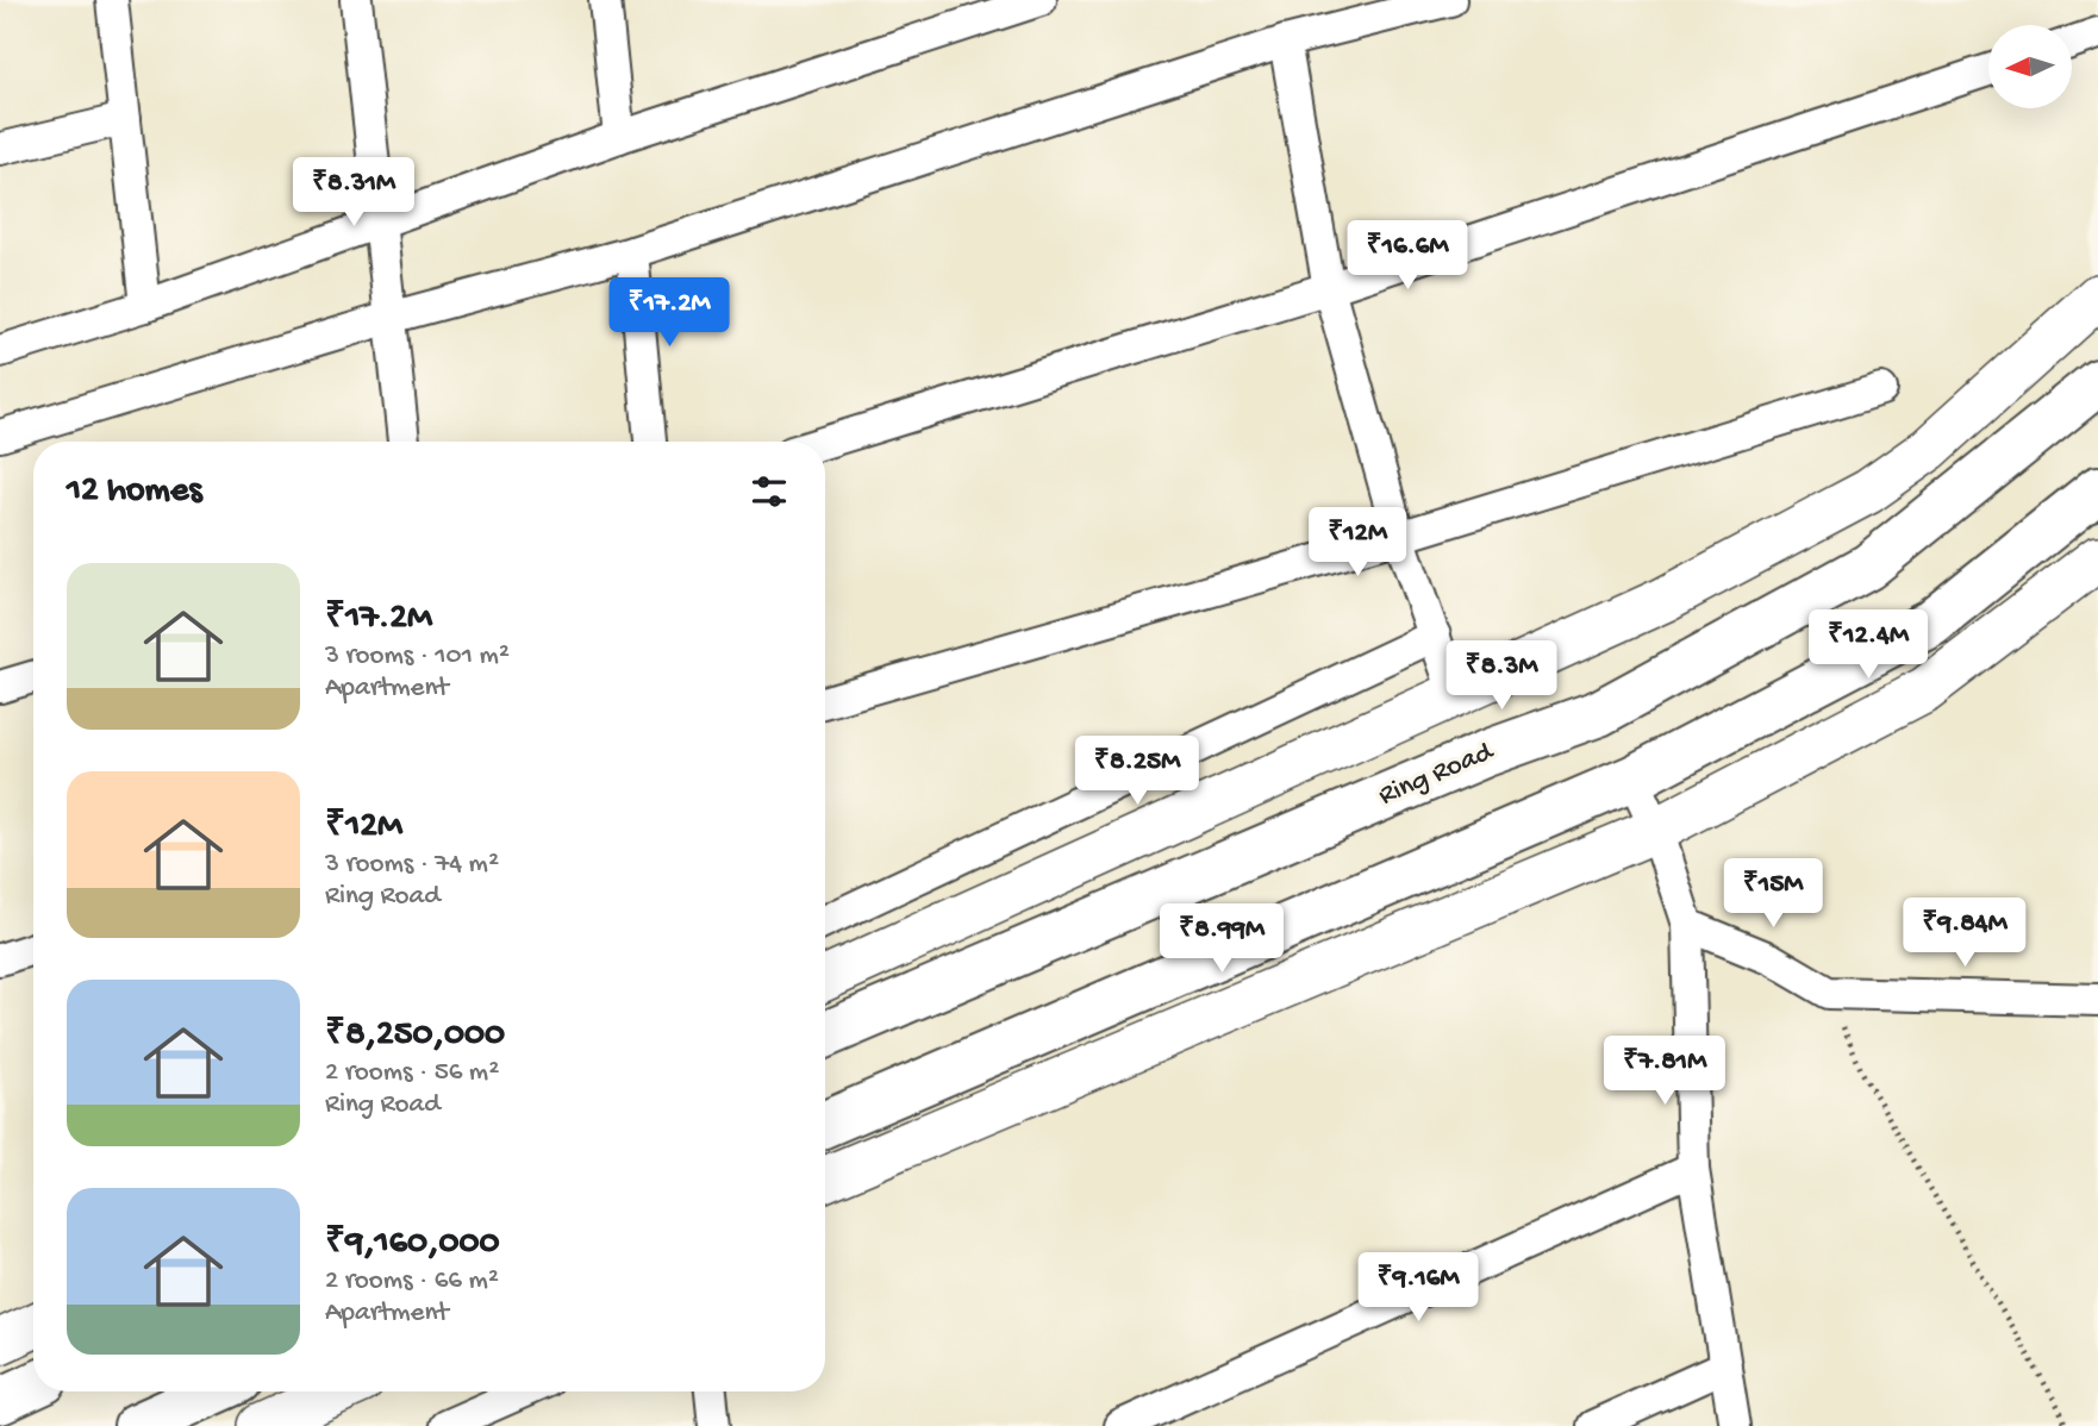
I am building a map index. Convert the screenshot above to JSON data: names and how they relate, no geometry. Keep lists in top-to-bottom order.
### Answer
{
  "streets": {
    "highway": ["Ring Road"]
  },
  "north": "left",
  "page": {
    "price": [
      "₹8.31M",
      "₹16.6M",
      "₹17.2M",
      "₹12M",
      "₹12.4M",
      "₹8.3M",
      "₹8.25M",
      "₹15M",
      "₹9.84M",
      "₹8.99M",
      "₹7.81M",
      "₹9.16M"
    ],
    "heading": "12 homes",
    "list": [
      {
        "name": "₹17.2M",
        "note": "3 rooms · 101 m² · Apartment"
      },
      {
        "name": "₹12M",
        "note": "3 rooms · 74 m² · Ring Road"
      },
      {
        "name": "₹8,250,000",
        "note": "2 rooms · 56 m² · Ring Road"
      },
      {
        "name": "₹9,160,000",
        "note": "2 rooms · 66 m² · Apartment"
      }
    ]
  }
}
